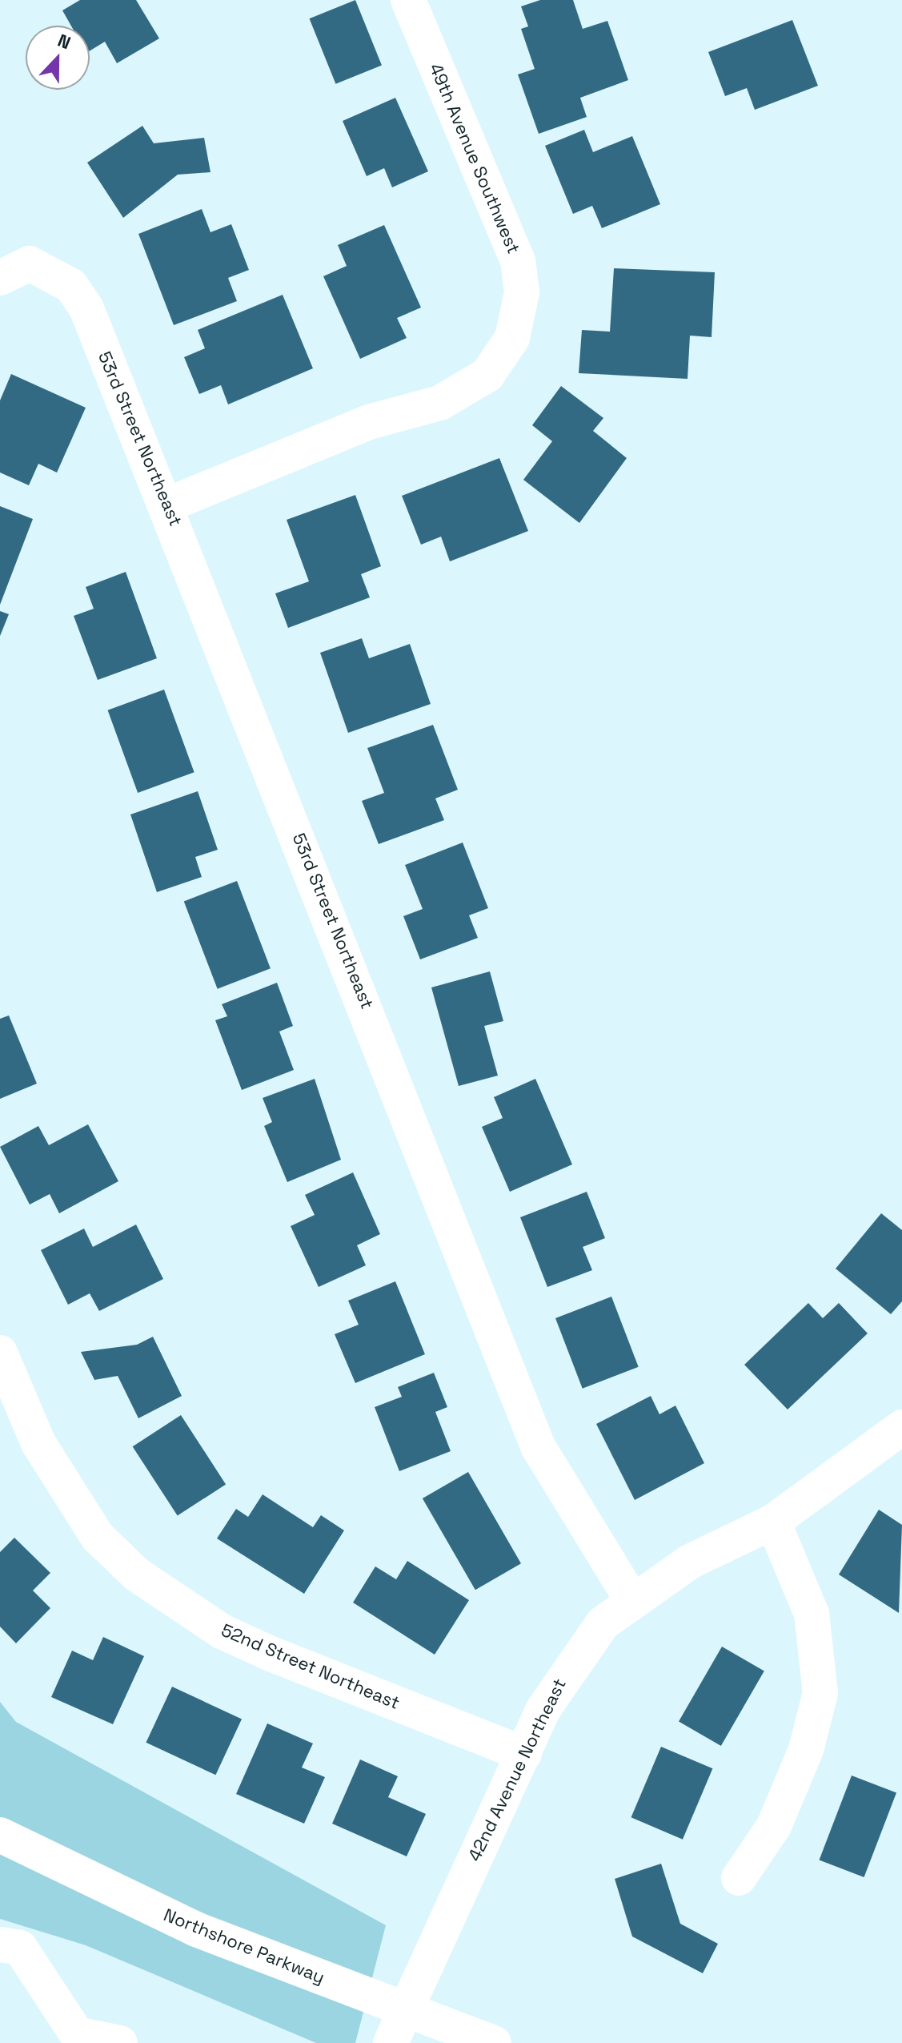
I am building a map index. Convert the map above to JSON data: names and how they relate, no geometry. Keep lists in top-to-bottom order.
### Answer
{
  "streets": {
    "street": [
      "49th Avenue Southwest",
      "53rd Street Northeast",
      "52nd Street Northeast",
      "42nd Avenue Northeast",
      "Northshore Parkway"
    ]
  },
  "crossings": [
    ["49th Avenue Southwest", "53rd Street Northeast"],
    ["53rd Street Northeast", "42nd Avenue Northeast"],
    ["52nd Street Northeast", "42nd Avenue Northeast"],
    ["42nd Avenue Northeast", "Northshore Parkway"]
  ],
  "north": "top"
}
